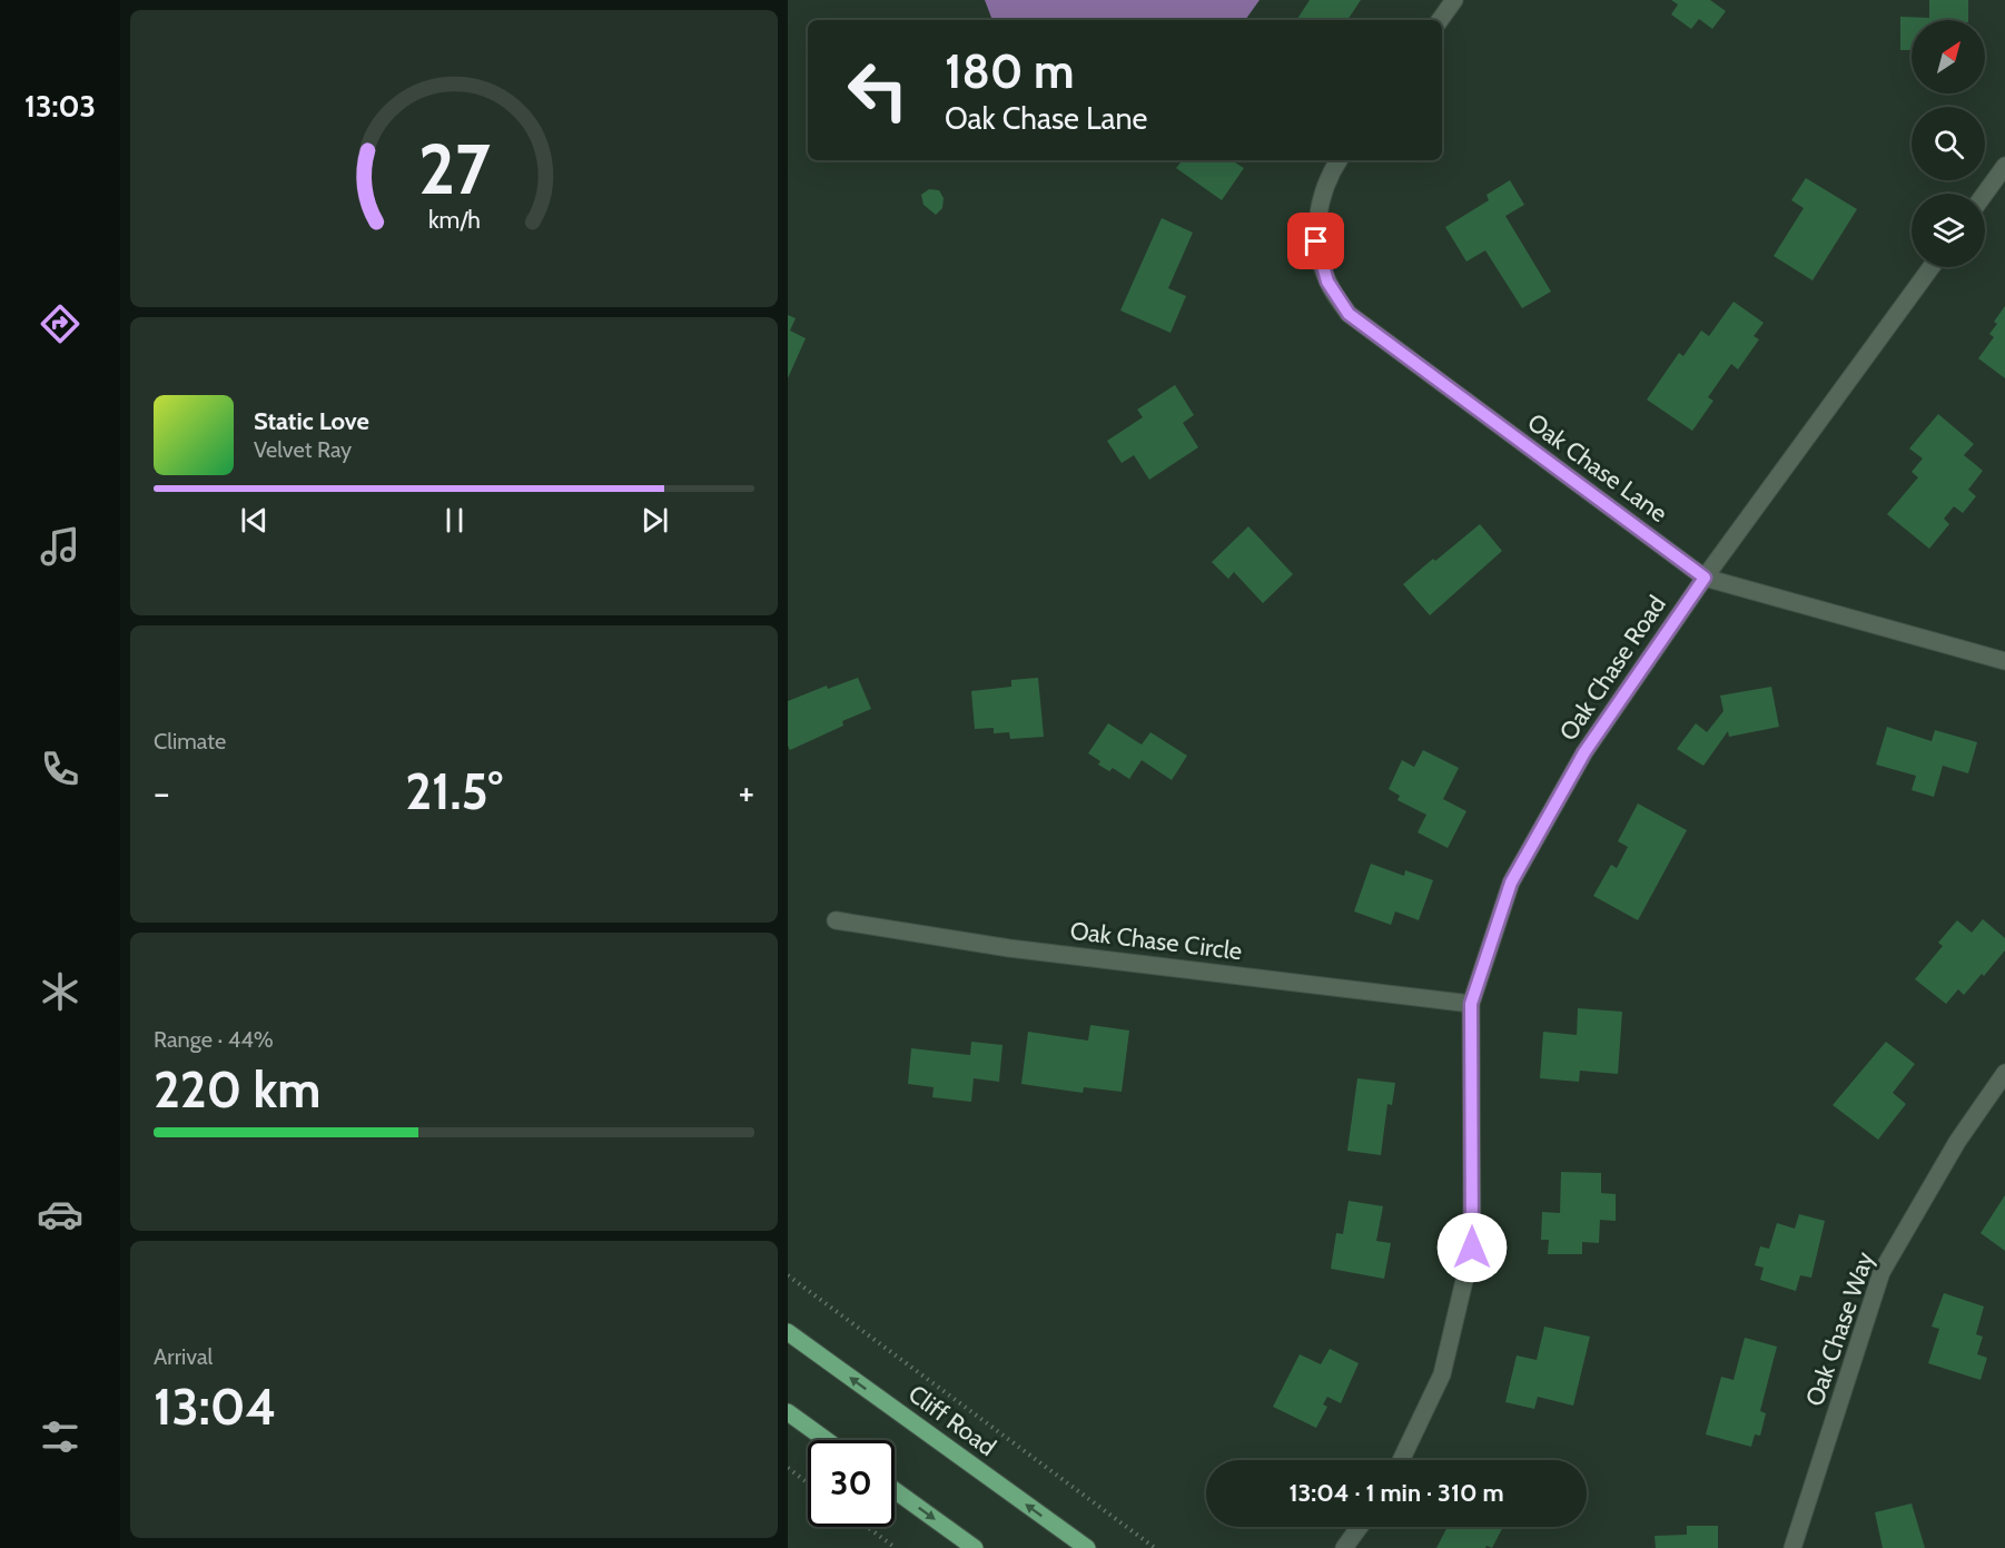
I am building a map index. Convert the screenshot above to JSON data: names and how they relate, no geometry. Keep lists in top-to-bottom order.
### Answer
{
  "streets": {
    "main road": ["Cliff Road"],
    "street": [
      "Oak Chase Lane",
      "Oak Chase Road",
      "Oak Chase Circle",
      "Oak Chase Way"
    ]
  },
  "crossings": [
    ["Oak Chase Lane", "Oak Chase Road"],
    ["Oak Chase Road", "Oak Chase Circle"]
  ],
  "north": "top right",
  "page": {
    "tabs": "13:03",
    "turn": ["180 m", "Oak Chase Lane"],
    "song": ["Static Love", "Velvet Ray"],
    "tile": [
      "Climate",
      ["Range · 44%", "220 km"],
      ["Arrival", "13:04"]
    ],
    "heat": ["−", "21.5°", "+"],
    "limit": "30",
    "trip": "13:04 · 1 min · 310 m",
    "gauge": ["27", "km/h"]
  }
}
